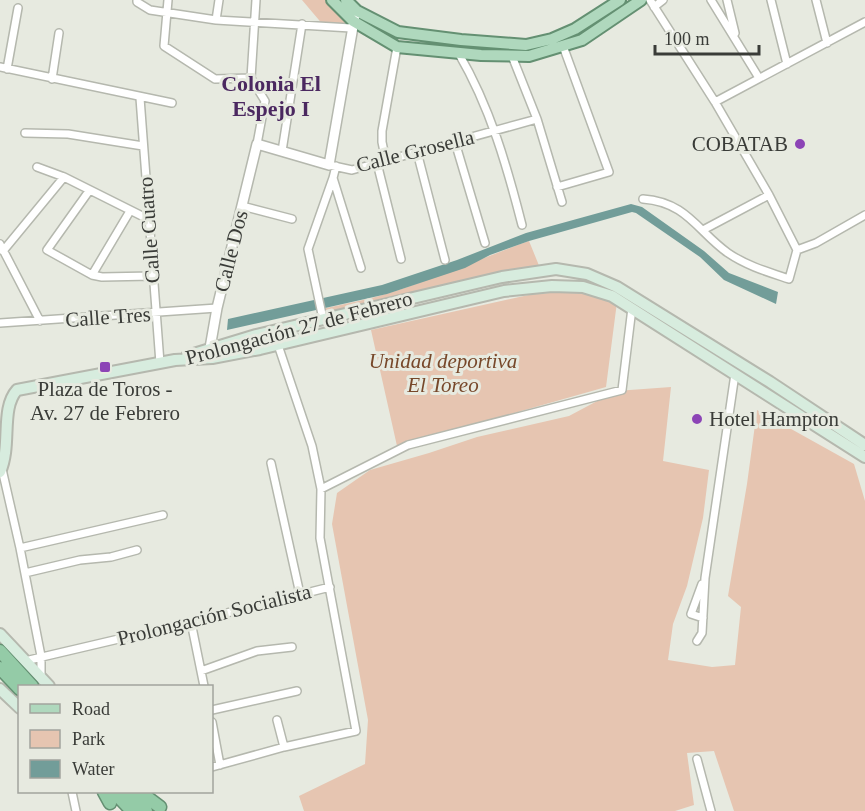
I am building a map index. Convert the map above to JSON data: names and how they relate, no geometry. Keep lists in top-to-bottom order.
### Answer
{
  "streets": {
    "main road": ["Prolongación 27 de Febrero"],
    "street": [
      "Calle Grosella",
      "Calle Cuatro",
      "Calle Dos",
      "Calle Tres",
      "Prolongación Socialista"
    ]
  },
  "crossings": [
    ["Calle Grosella", "Calle Dos"],
    ["Calle Cuatro", "Calle Tres"],
    ["Calle Cuatro", "Prolongación 27 de Febrero"],
    ["Calle Dos", "Calle Tres"],
    ["Calle Dos", "Prolongación 27 de Febrero"]
  ],
  "districts": ["Colonia El Espejo I"],
  "parks": ["Unidad deportiva El Toreo"],
  "places": {
    "other": ["COBATAB", "Hotel Hampton"],
    "transit": ["Plaza de Toros - Av. 27 de Febrero"]
  },
  "legend": ["Road", "Park", "Water"],
  "scale_bar": "100 m"
}
